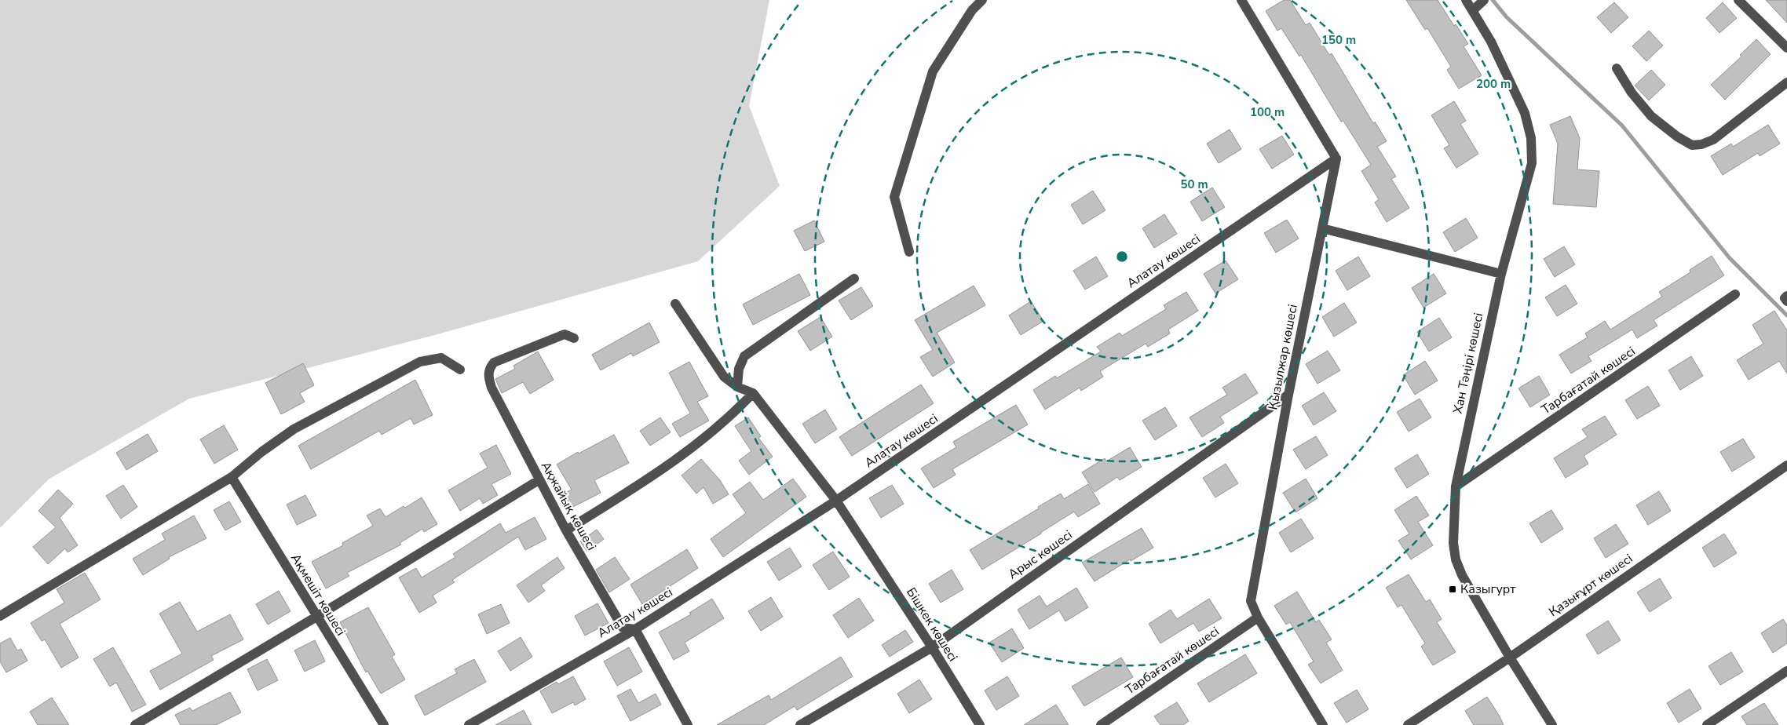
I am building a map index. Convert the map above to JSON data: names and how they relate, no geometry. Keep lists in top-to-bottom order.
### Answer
{
  "streets": {
    "street": [
      "Алатау көшесі",
      "Қызылжар көшесі",
      "Хан Тәңірі көшесі",
      "Тарбағатай көшесі",
      "Ақжайық көшесі",
      "Арыс көшесі",
      "Қазығұрт көшесі",
      "Ақмешіт көшесі",
      "Бішкек көшесі"
    ]
  },
  "crossings": [
    ["Алатау көшесі", "Қызылжар көшесі"],
    ["Алатау көшесі", "Ақжайық көшесі"],
    ["Алатау көшесі", "Бішкек көшесі"],
    ["Қызылжар көшесі", "Тарбағатай көшесі"],
    ["Қызылжар көшесі", "Арыс көшесі"],
    ["Хан Тәңірі көшесі", "Тарбағатай көшесі"],
    ["Хан Тәңірі көшесі", "Қазығұрт көшесі"],
    ["Арыс көшесі", "Бішкек көшесі"]
  ],
  "places": {
    "transit": ["Казыгурт"]
  },
  "rings": [
    "150 m",
    "200 m",
    "100 m",
    "50 m"
  ]
}
